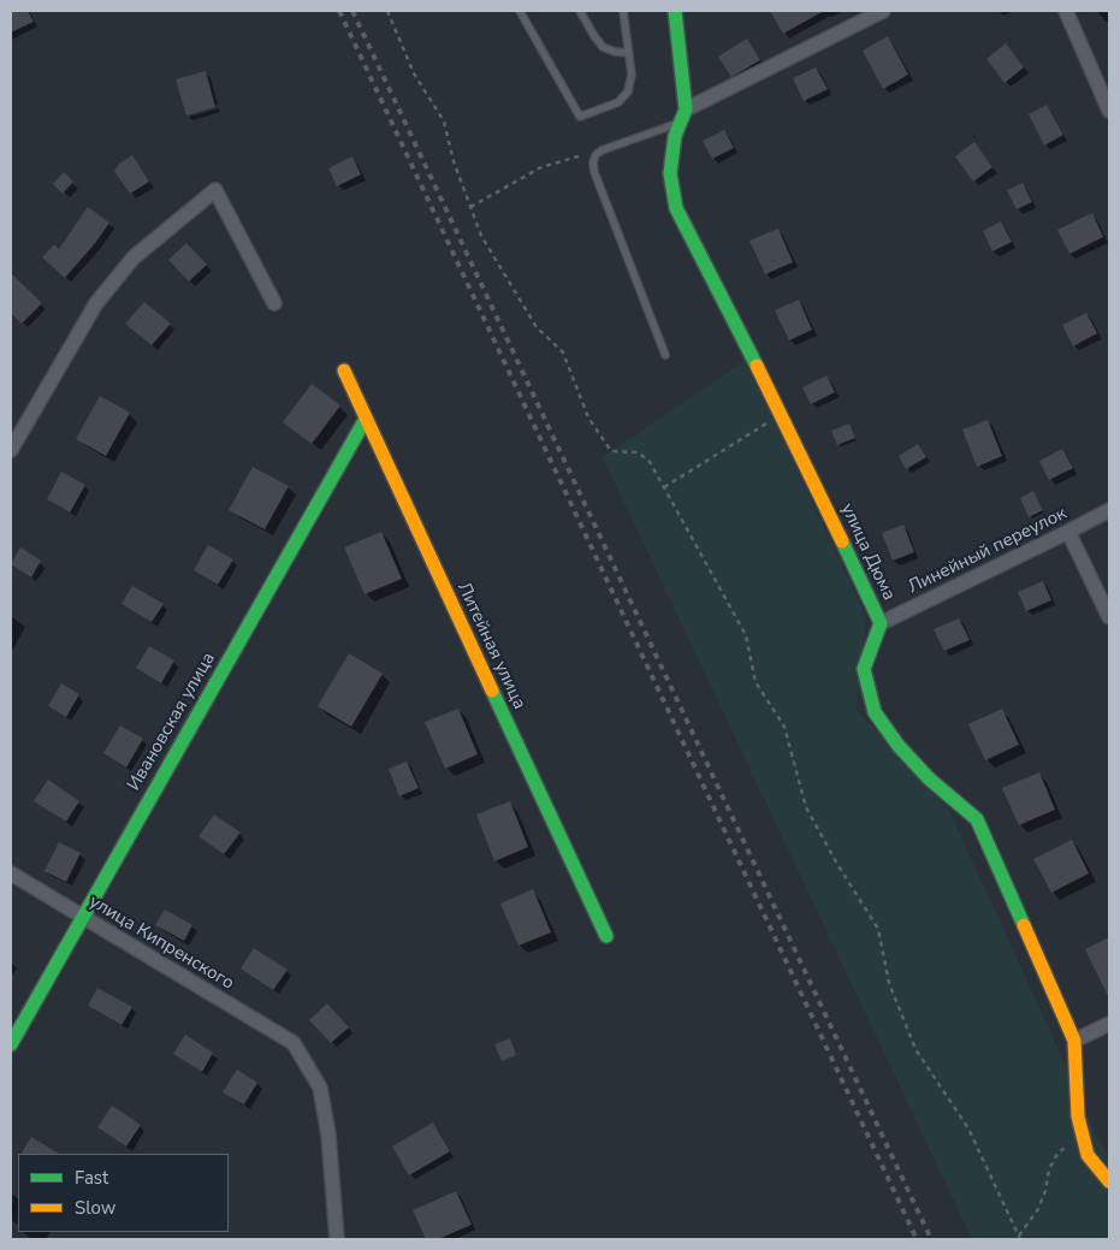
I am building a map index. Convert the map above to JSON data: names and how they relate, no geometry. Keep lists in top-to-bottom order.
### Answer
{
  "streets": {
    "street": [
      "Линейный переулок",
      "улица Дюма",
      "Литейная улица",
      "Ивановская улица",
      "улица Кипренского"
    ]
  },
  "crossings": [
    ["Линейный переулок", "улица Дюма"],
    ["Литейная улица", "Ивановская улица"],
    ["Ивановская улица", "улица Кипренского"]
  ],
  "legend": ["Fast", "Slow"]
}
